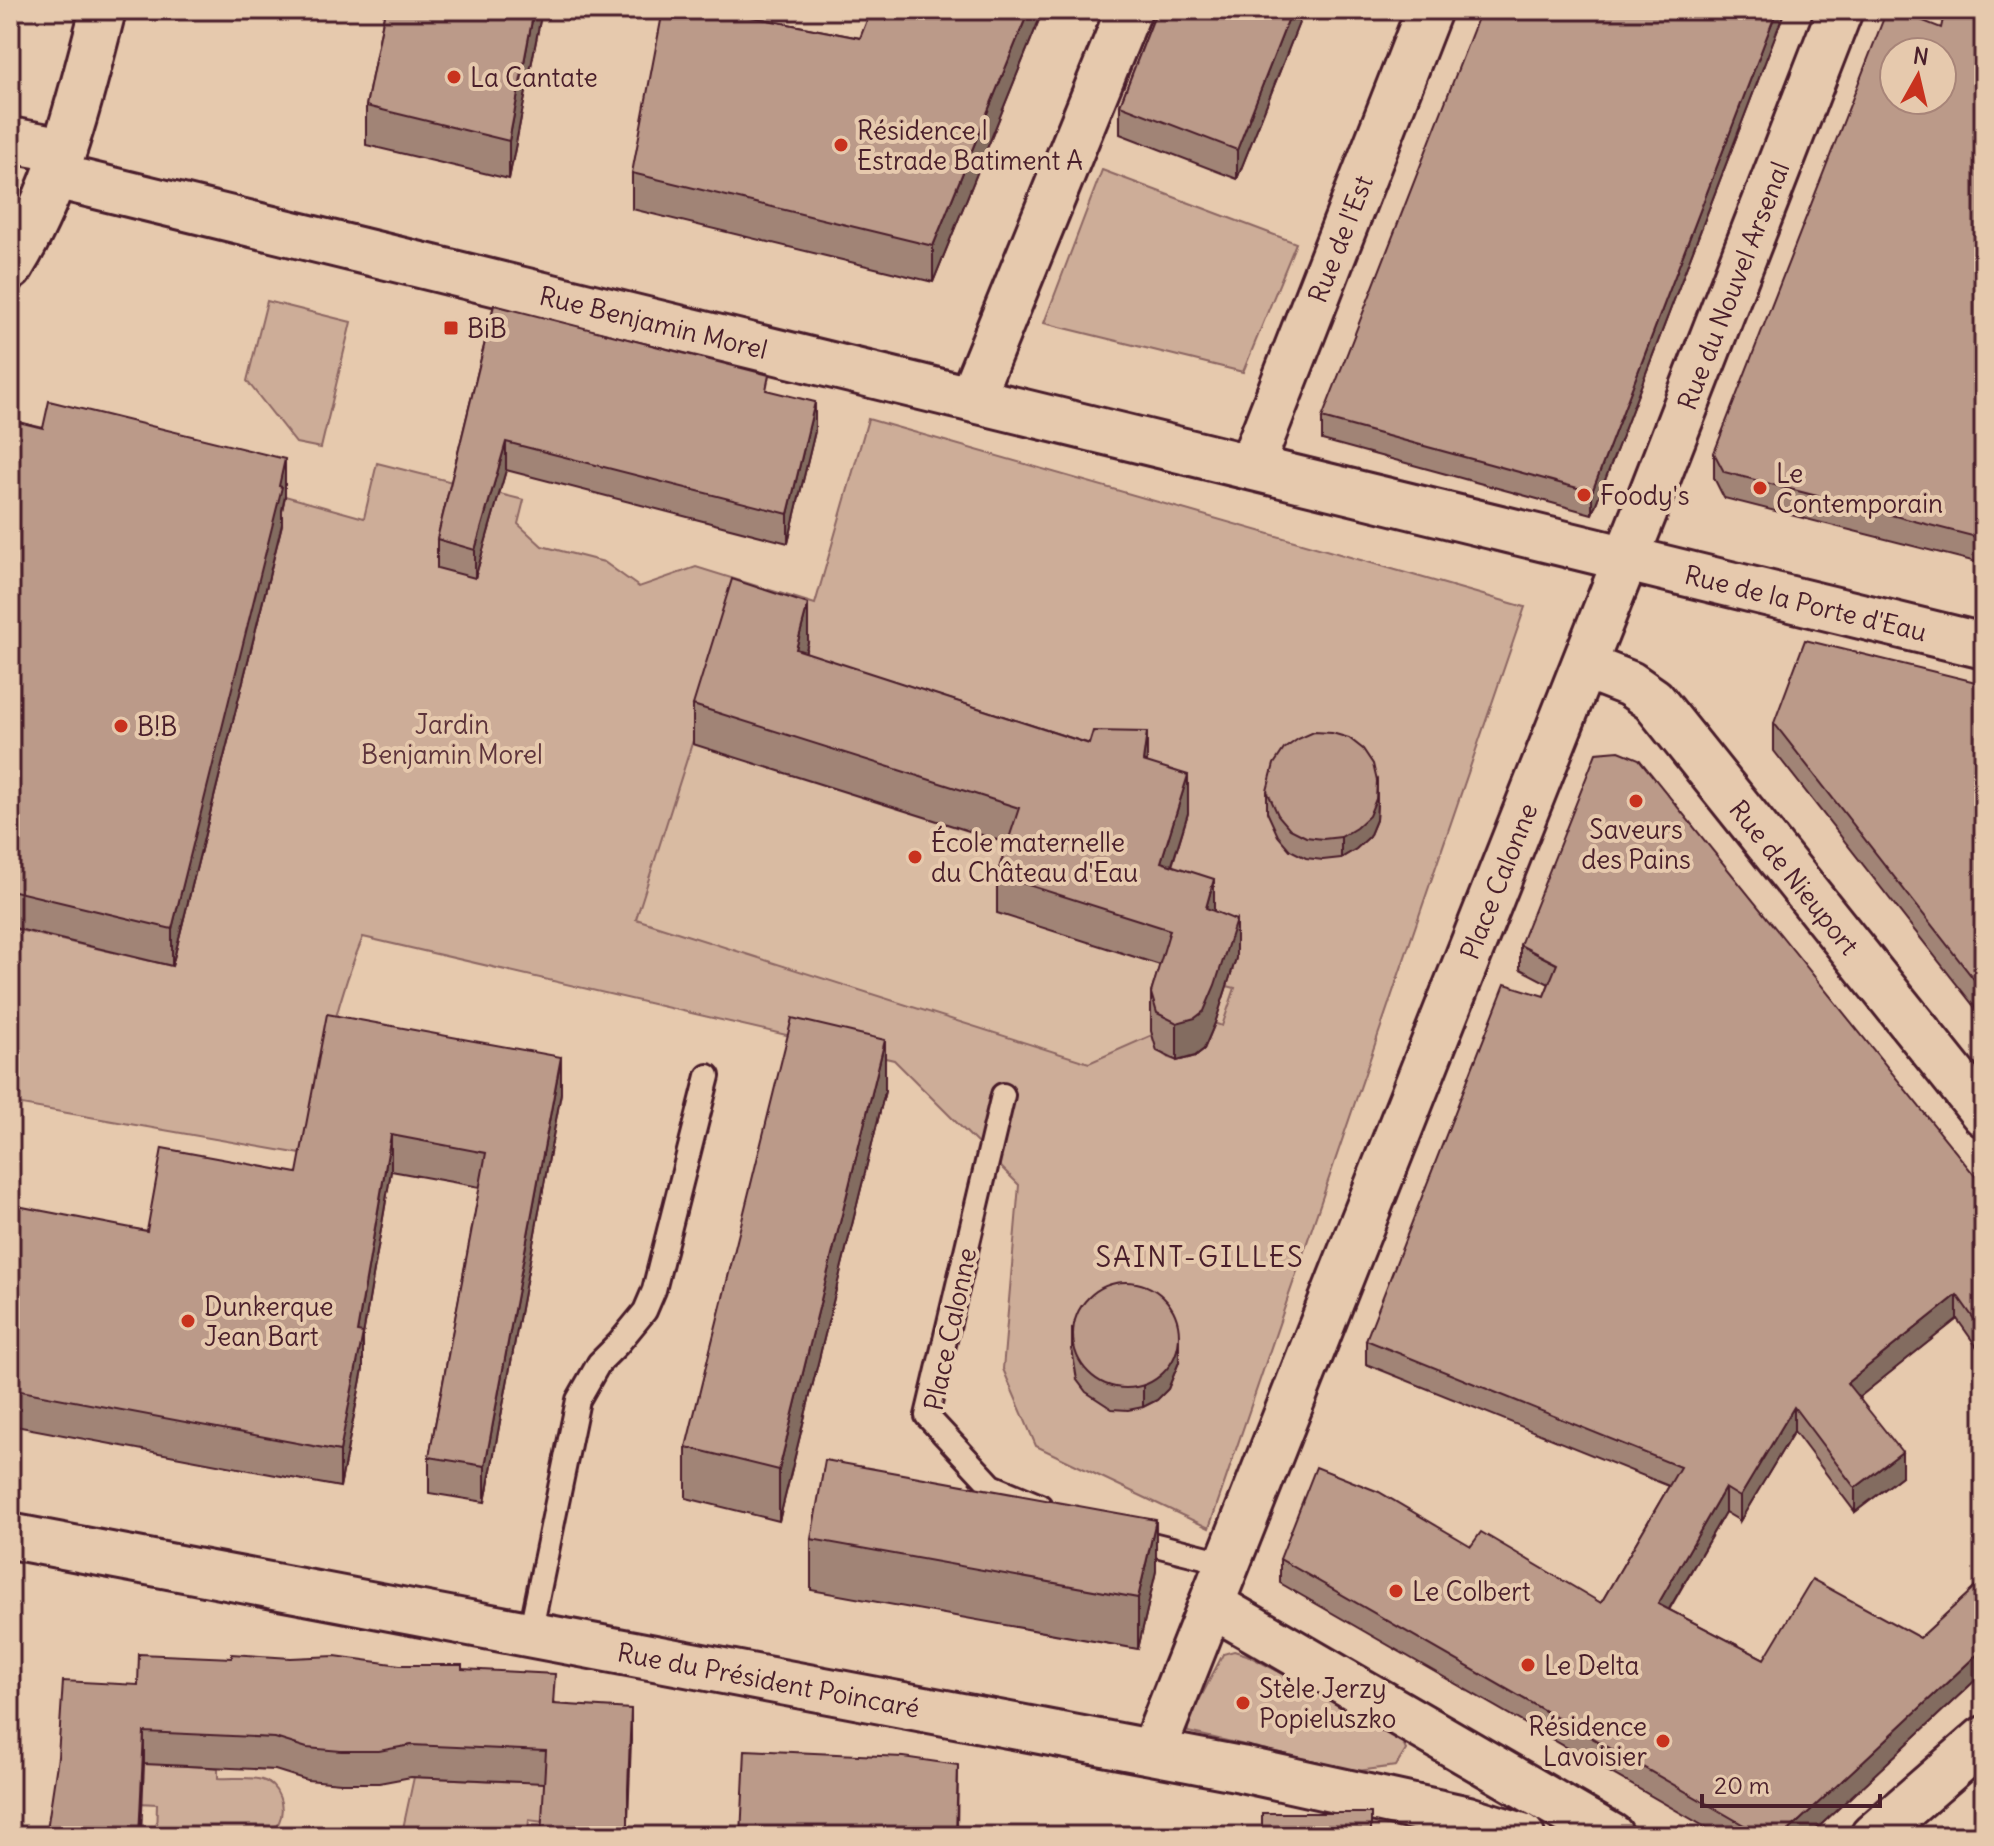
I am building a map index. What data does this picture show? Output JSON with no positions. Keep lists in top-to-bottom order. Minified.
{"streets":{"street":["Rue de l'Est","Rue du Nouvel Arsenal","Rue Benjamin Morel","Rue de la Porte d'Eau","Rue de Nieuport","Place Calonne","Rue du Président Poincaré"]},"crossings":[["Rue de l'Est","Rue Benjamin Morel"],["Rue du Nouvel Arsenal","Rue de la Porte d'Eau"],["Rue du Nouvel Arsenal","Place Calonne"],["Rue de la Porte d'Eau","Place Calonne"],["Rue de Nieuport","Place Calonne"],["Place Calonne","Rue du Président Poincaré"]],"districts":["SAINT-GILLES"],"parks":["Jardin Benjamin Morel"],"places":{"other":["La Cantate","Résidence l Estrade Batiment A","Le Contemporain","Foody's","B!B","Saveurs des Pains","École maternelle du Château d'Eau","Dunkerque Jean Bart","Le Colbert","Le Delta","Stèle Jerzy Popieluszko","Résidence Lavoisier"],"transit":["BiB"]},"scale_bar":"20 m","north":"top"}
